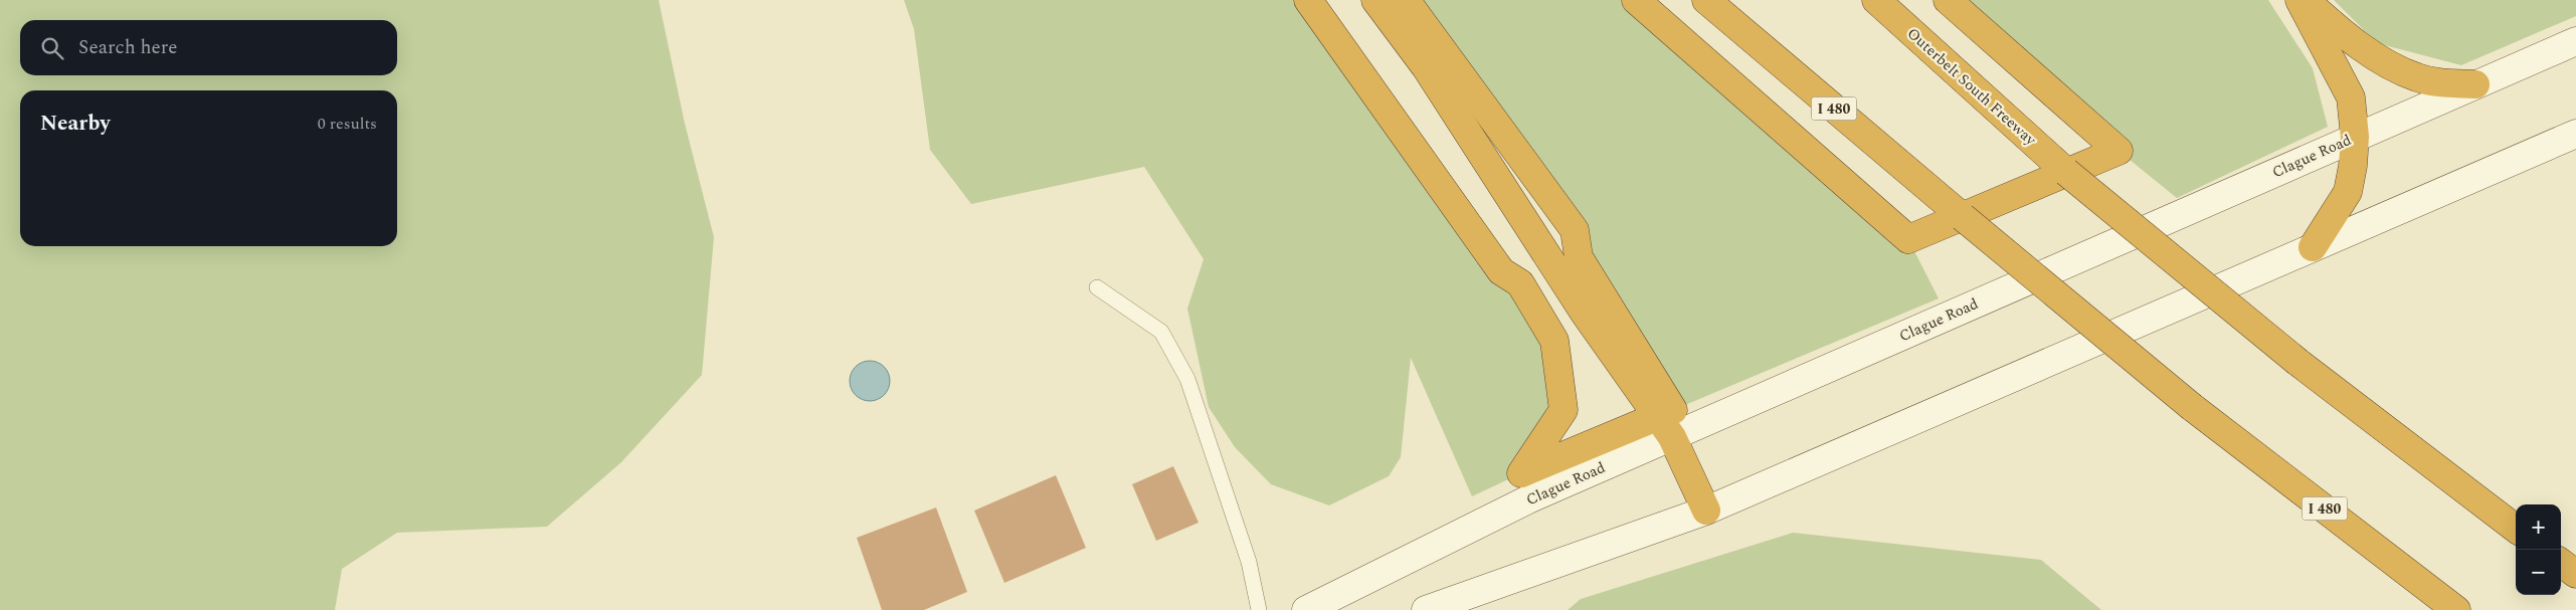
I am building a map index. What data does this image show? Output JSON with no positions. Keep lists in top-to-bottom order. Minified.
{"streets":{"highway":["Outerbelt South Freeway","I 480"],"main road":["Clague Road"]},"page":{"search":"Search here","heading":["Nearby","0 results"],"map_buttons":["+","−"]}}
